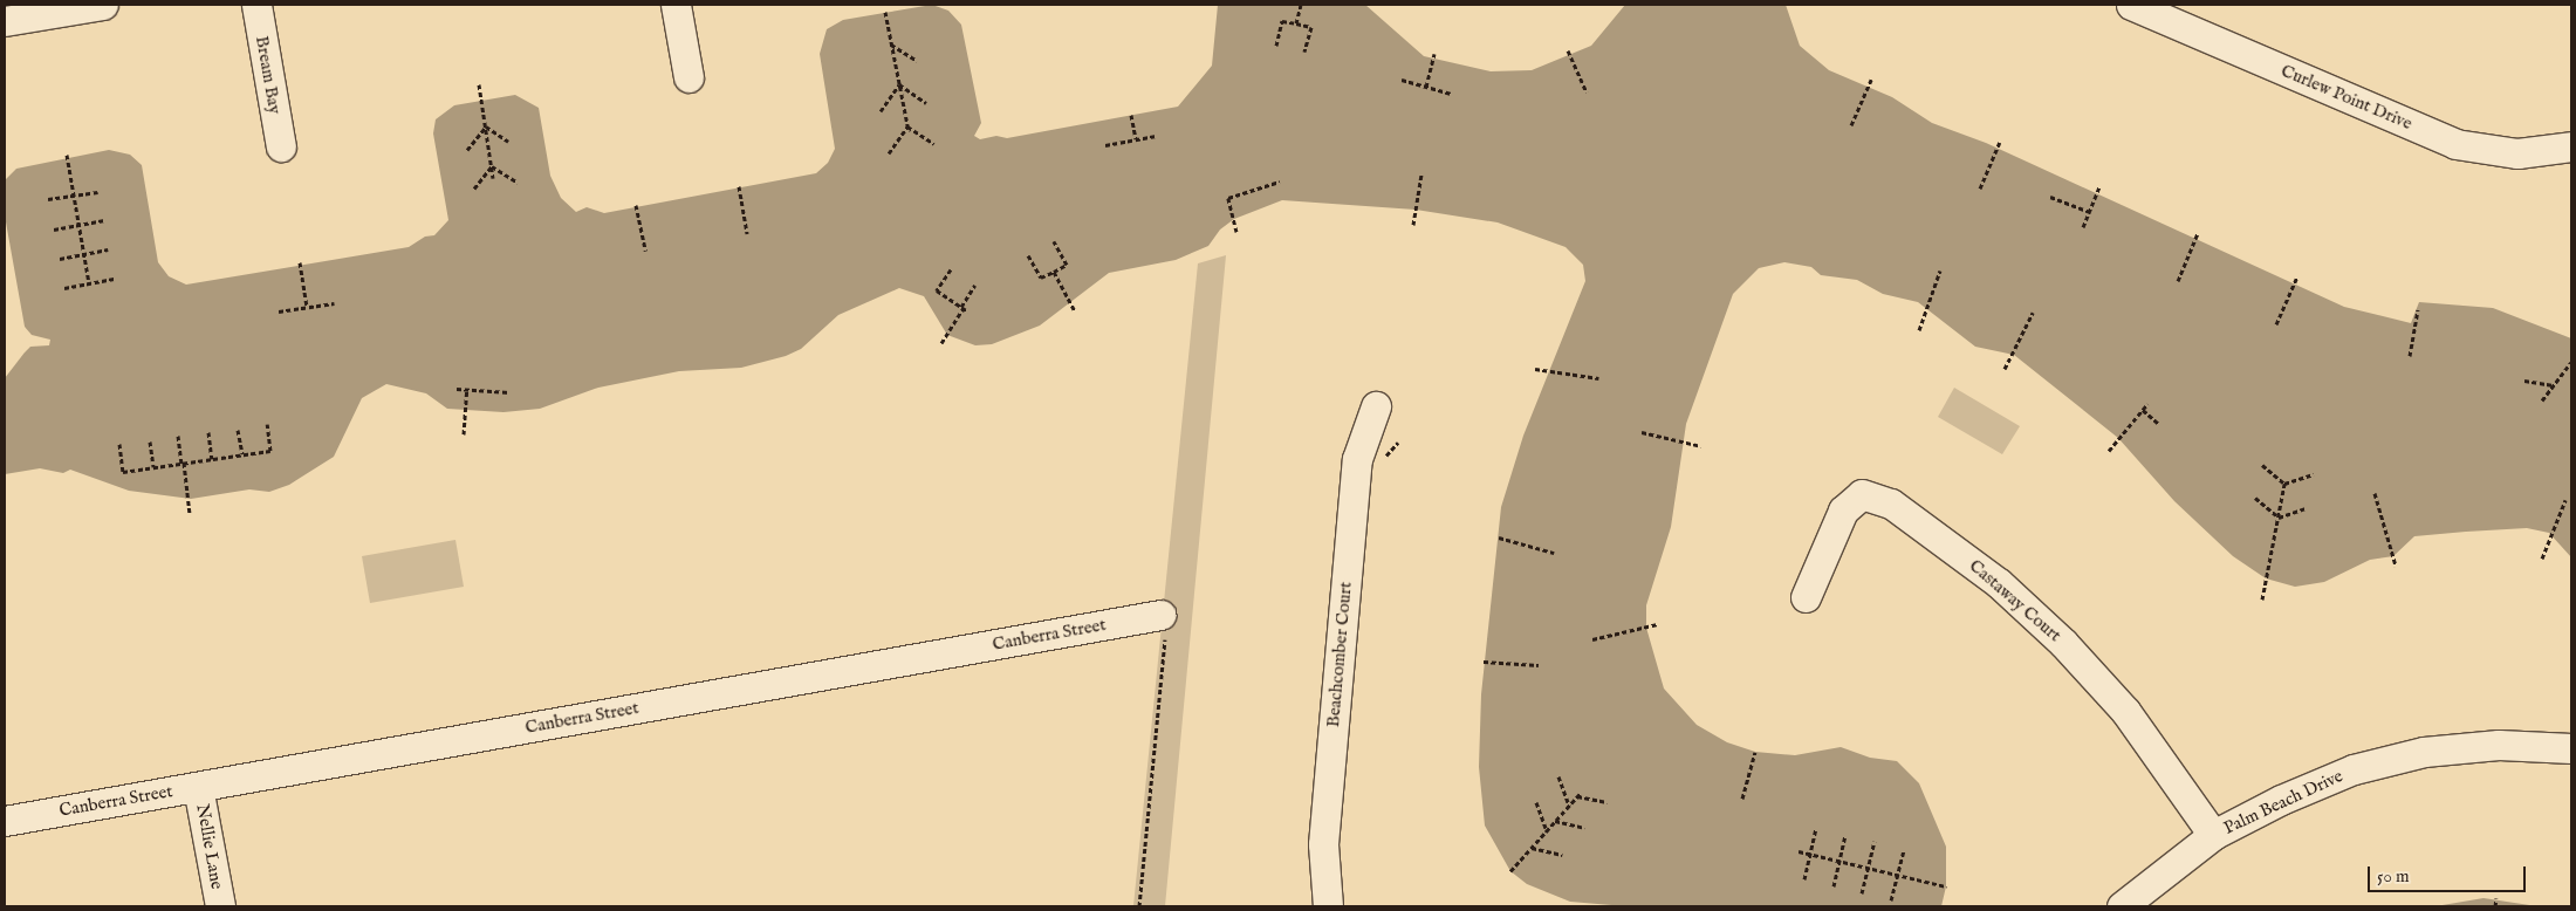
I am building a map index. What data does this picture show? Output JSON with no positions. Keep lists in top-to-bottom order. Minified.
{"streets":{"street":["Bream Bay","Curlew Point Drive","Castaway Court","Canberra Street","Beachcomber Court","Palm Beach Drive","Nellie Lane"]},"crossings":[["Castaway Court","Palm Beach Drive"],["Canberra Street","Nellie Lane"]],"scale_bar":"50 m"}
